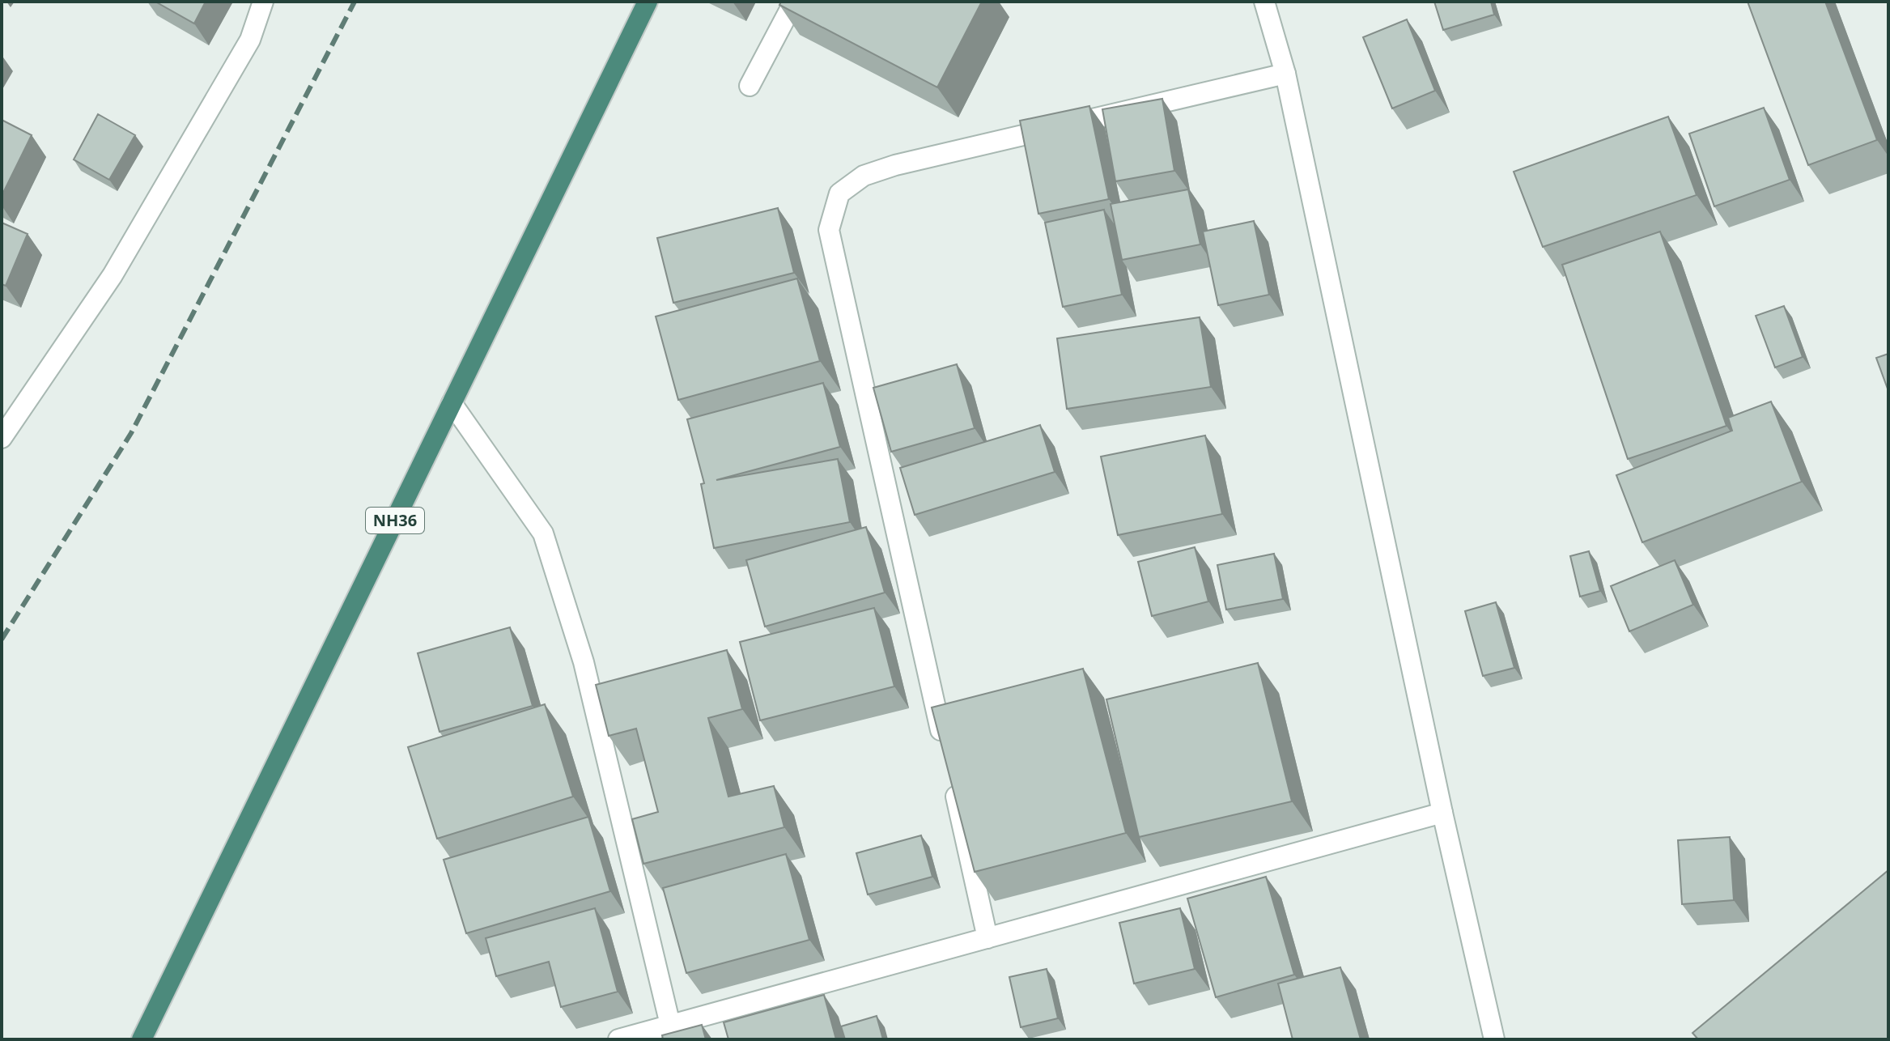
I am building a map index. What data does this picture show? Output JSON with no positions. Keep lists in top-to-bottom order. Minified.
{"streets":{"highway":["NH36"]}}
